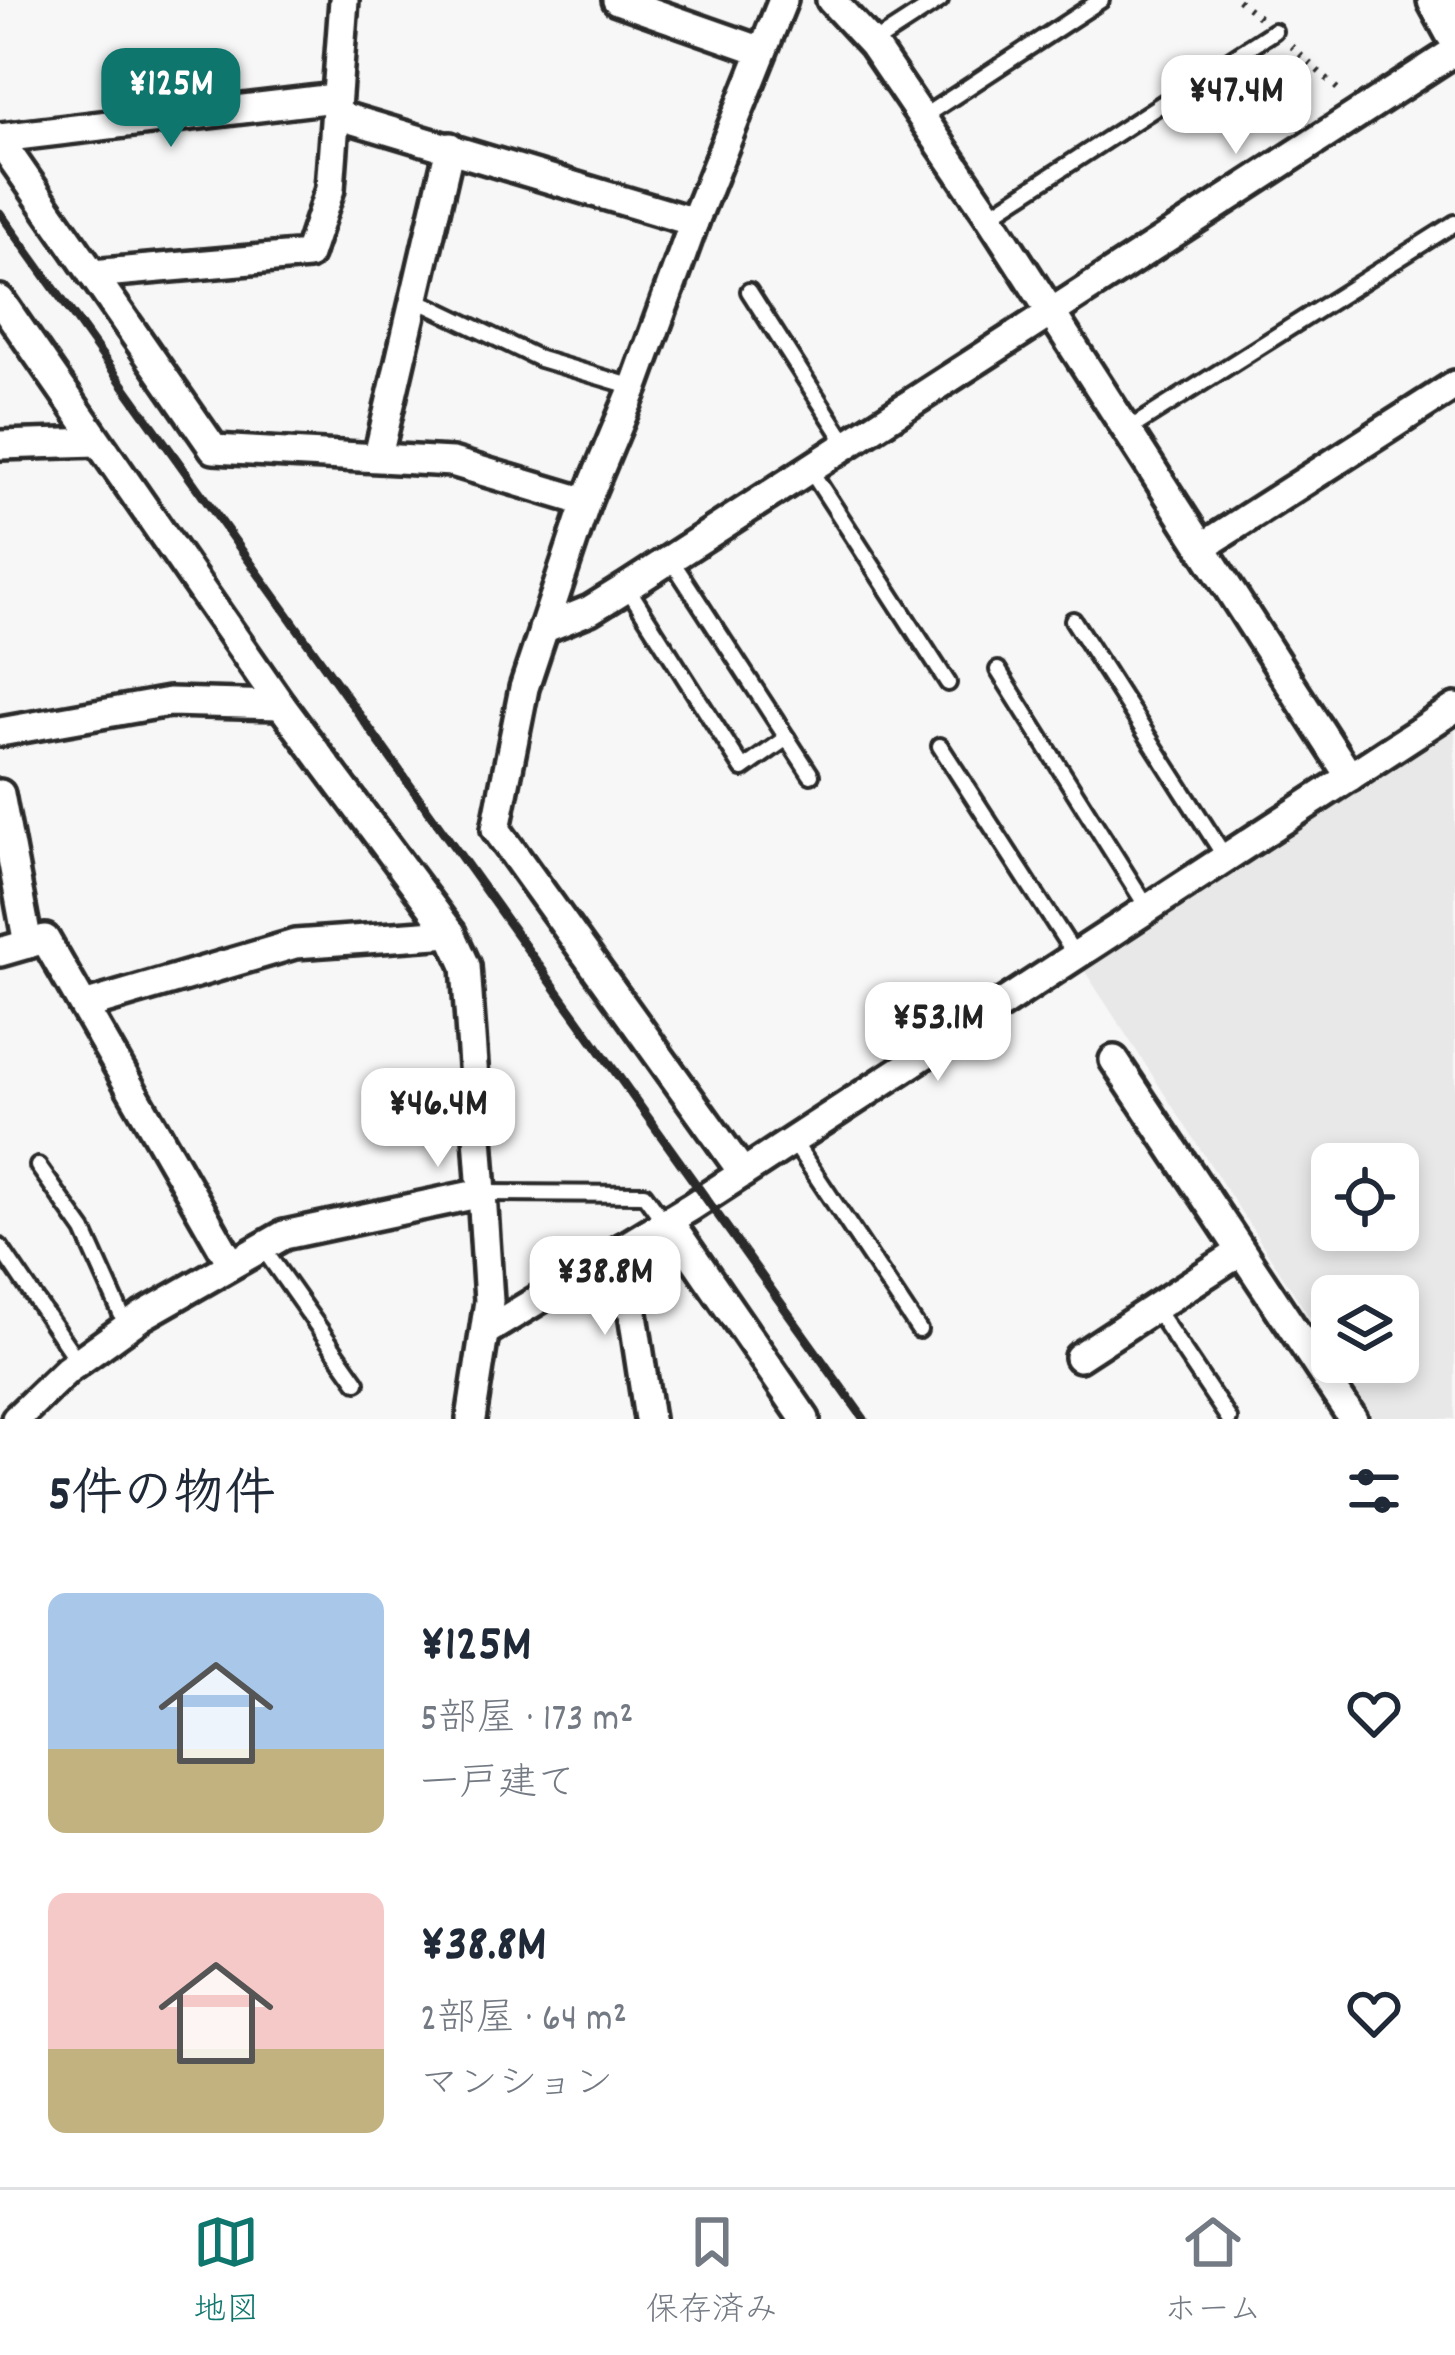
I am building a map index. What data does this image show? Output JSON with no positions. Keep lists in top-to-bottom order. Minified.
{"page":{"price":["¥125M","¥47.4M","¥53.1M","¥46.4M","¥38.8M"],"heading":"5件の物件","list":[{"name":"¥125M","note":"5部屋 · 173 m² · 一戸建て"},{"name":"¥38.8M","note":"2部屋 · 64 m² · マンション"}],"tabs":["地図","保存済み","ホーム"]}}
